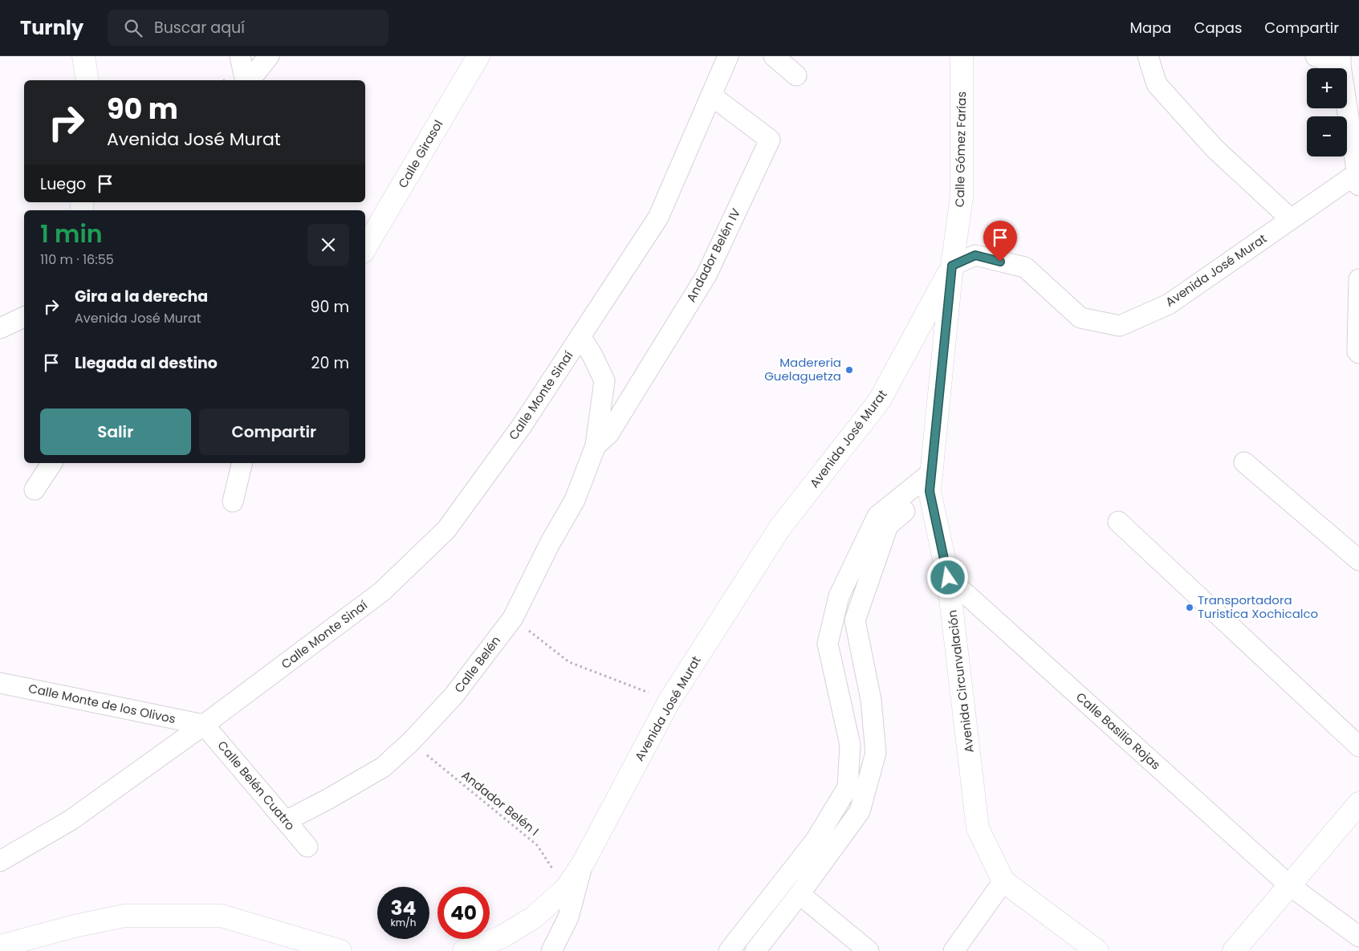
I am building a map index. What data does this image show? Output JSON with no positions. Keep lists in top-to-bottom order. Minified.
{"streets":{"street":["Calle Gómez Farías","Calle Girasol","Andador Belén IV","Avenida José Murat","Calle Monte Sinaí","Calle Belén","Avenida Circunvalación","Calle Monte de los Olivos","Calle Basilio Rojas","Calle Belén Cuatro"],"path":["Andador Belén I"]},"crossings":[["Calle Gómez Farías","Avenida José Murat"],["Calle Gómez Farías","Avenida Circunvalación"],["Andador Belén IV","Calle Monte Sinaí"],["Andador Belén IV","Calle Belén"],["Avenida José Murat","Avenida Circunvalación"],["Avenida José Murat","Andador Belén I"],["Calle Monte Sinaí","Calle Belén"],["Calle Monte Sinaí","Calle Monte de los Olivos"],["Calle Monte Sinaí","Calle Belén Cuatro"],["Calle Belén","Calle Belén Cuatro"],["Calle Belén","Andador Belén I"],["Avenida Circunvalación","Calle Basilio Rojas"],["Calle Monte de los Olivos","Calle Belén Cuatro"]],"places":["Madereria Guelaguetza","Transportadora Turistica Xochicalco"],"page":{"header":"Turnly","search":"Buscar aquí","nav":["Mapa","Capas","Compartir"],"map_buttons":["+","−"],"turn":["90 m","Avenida José Murat"],"then":"Luego","heading":["1 min","110 m · 16:55"],"list":[{"name":"Gira a la derecha","note":"Avenida José Murat","value":"90 m"},{"name":"Llegada al destino","value":"20 m"}],"buttons":["Salir","Compartir"],"speed":"34 km/h","limit":"40"}}
